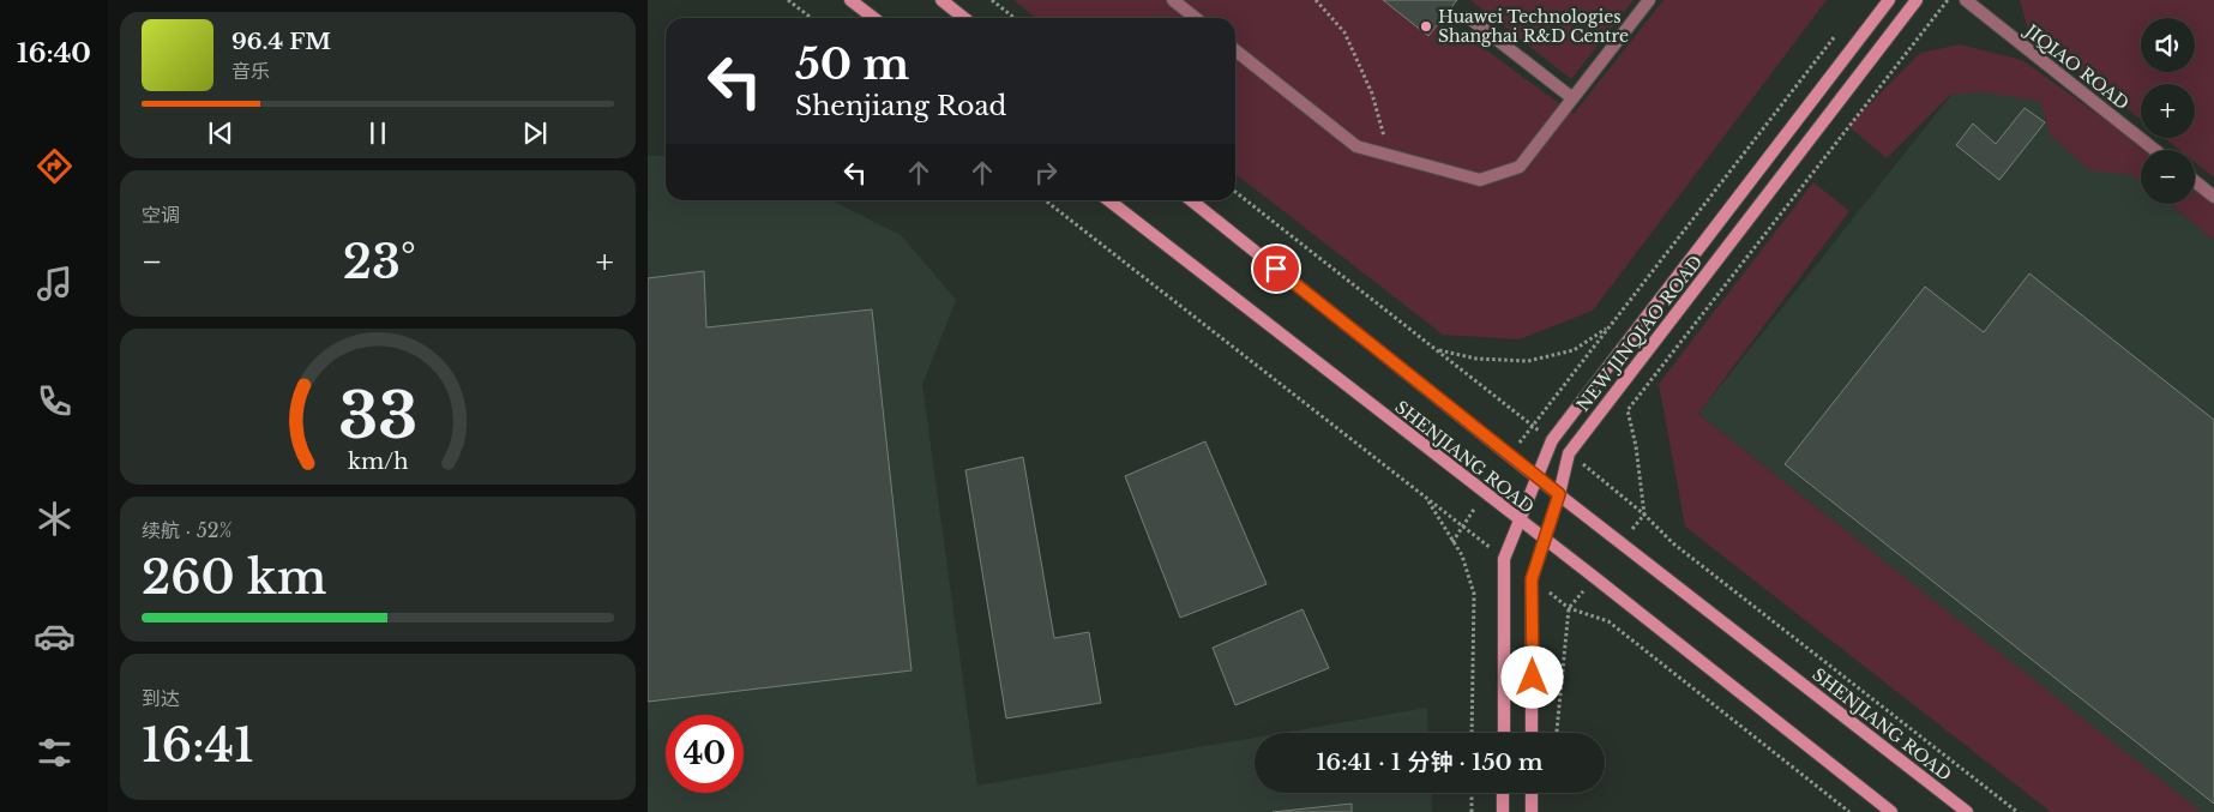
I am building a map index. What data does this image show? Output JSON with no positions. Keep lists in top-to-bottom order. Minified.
{"streets":{"main road":["NEW JINQIAO ROAD","SHENJIANG ROAD"],"street":["JIQIAO ROAD"]},"crossings":[["NEW JINQIAO ROAD","SHENJIANG ROAD"]],"places":["Huawei Technologies Shanghai R&D Centre"],"page":{"tabs":"16:40","map_buttons":["+","−"],"turn":["50 m","Shenjiang Road"],"song":["96.4 FM","音乐"],"tile":["空调",["续航 · 52%","260 km"],["到达","16:41"]],"heat":["−","23°","+"],"limit":"40","trip":"16:41 · 1 分钟 · 150 m","gauge":["33","km/h"]}}
